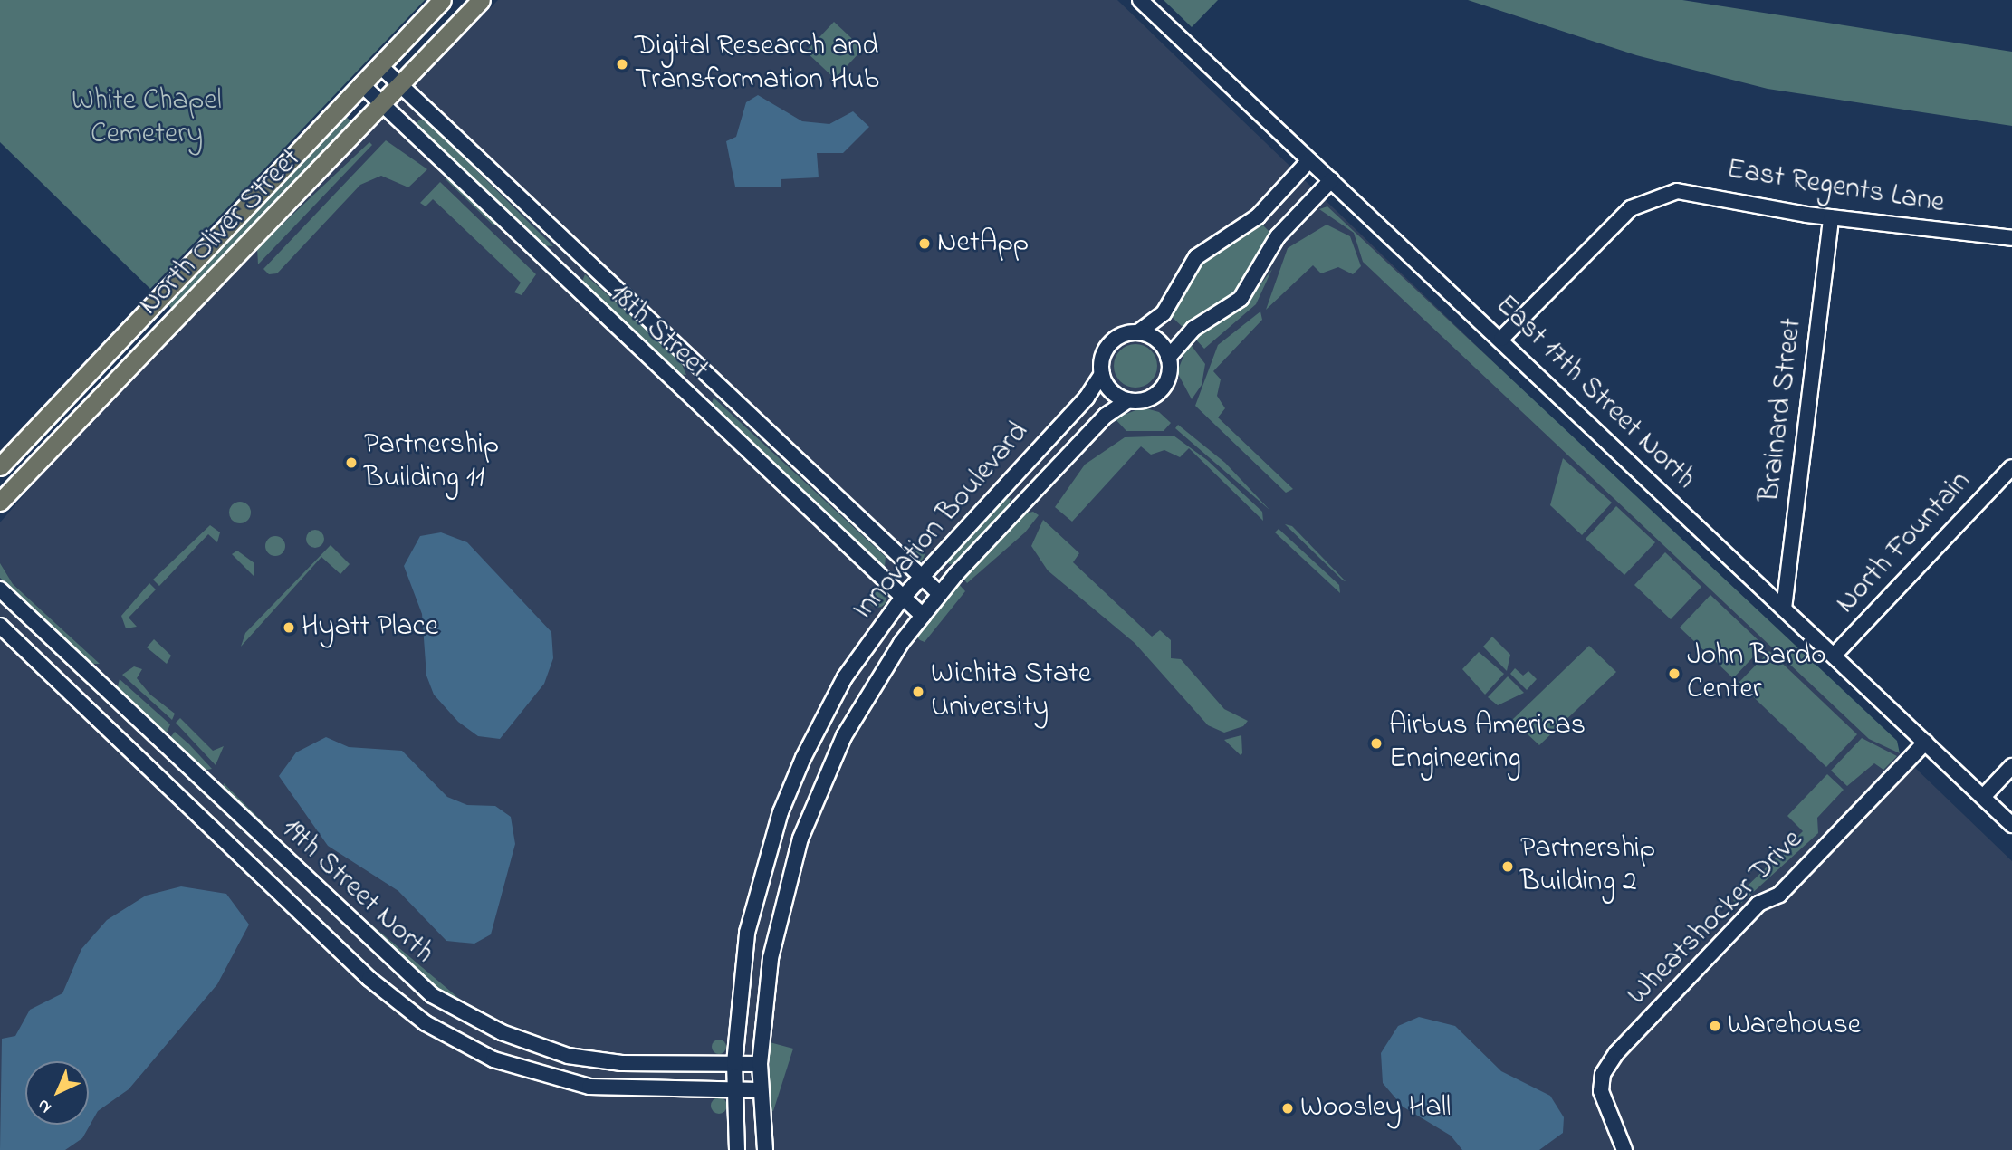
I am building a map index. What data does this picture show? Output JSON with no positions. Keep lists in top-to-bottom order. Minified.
{"streets":{"main road":["North Oliver Street"],"street":["East Regents Lane","18th Street","East 17th Street North","Brainard Street","Innovation Boulevard","North Fountain","19th Street North","Wheatshocker Drive"]},"crossings":[["East Regents Lane","East 17th Street North"],["East Regents Lane","Brainard Street"],["North Oliver Street","18th Street"],["18th Street","Innovation Boulevard"],["East 17th Street North","Brainard Street"],["East 17th Street North","Innovation Boulevard"],["East 17th Street North","North Fountain"],["East 17th Street North","Wheatshocker Drive"],["Innovation Boulevard","19th Street North"]],"parks":["White Chapel Cemetery"],"places":["Digital Research and Transformation Hub","NetApp","Partnership Building 11","Hyatt Place","John Bardo Center","Wichita State University","Airbus Americas Engineering","Partnership Building 2","Warehouse","Woosley Hall"],"north":"bottom left"}
